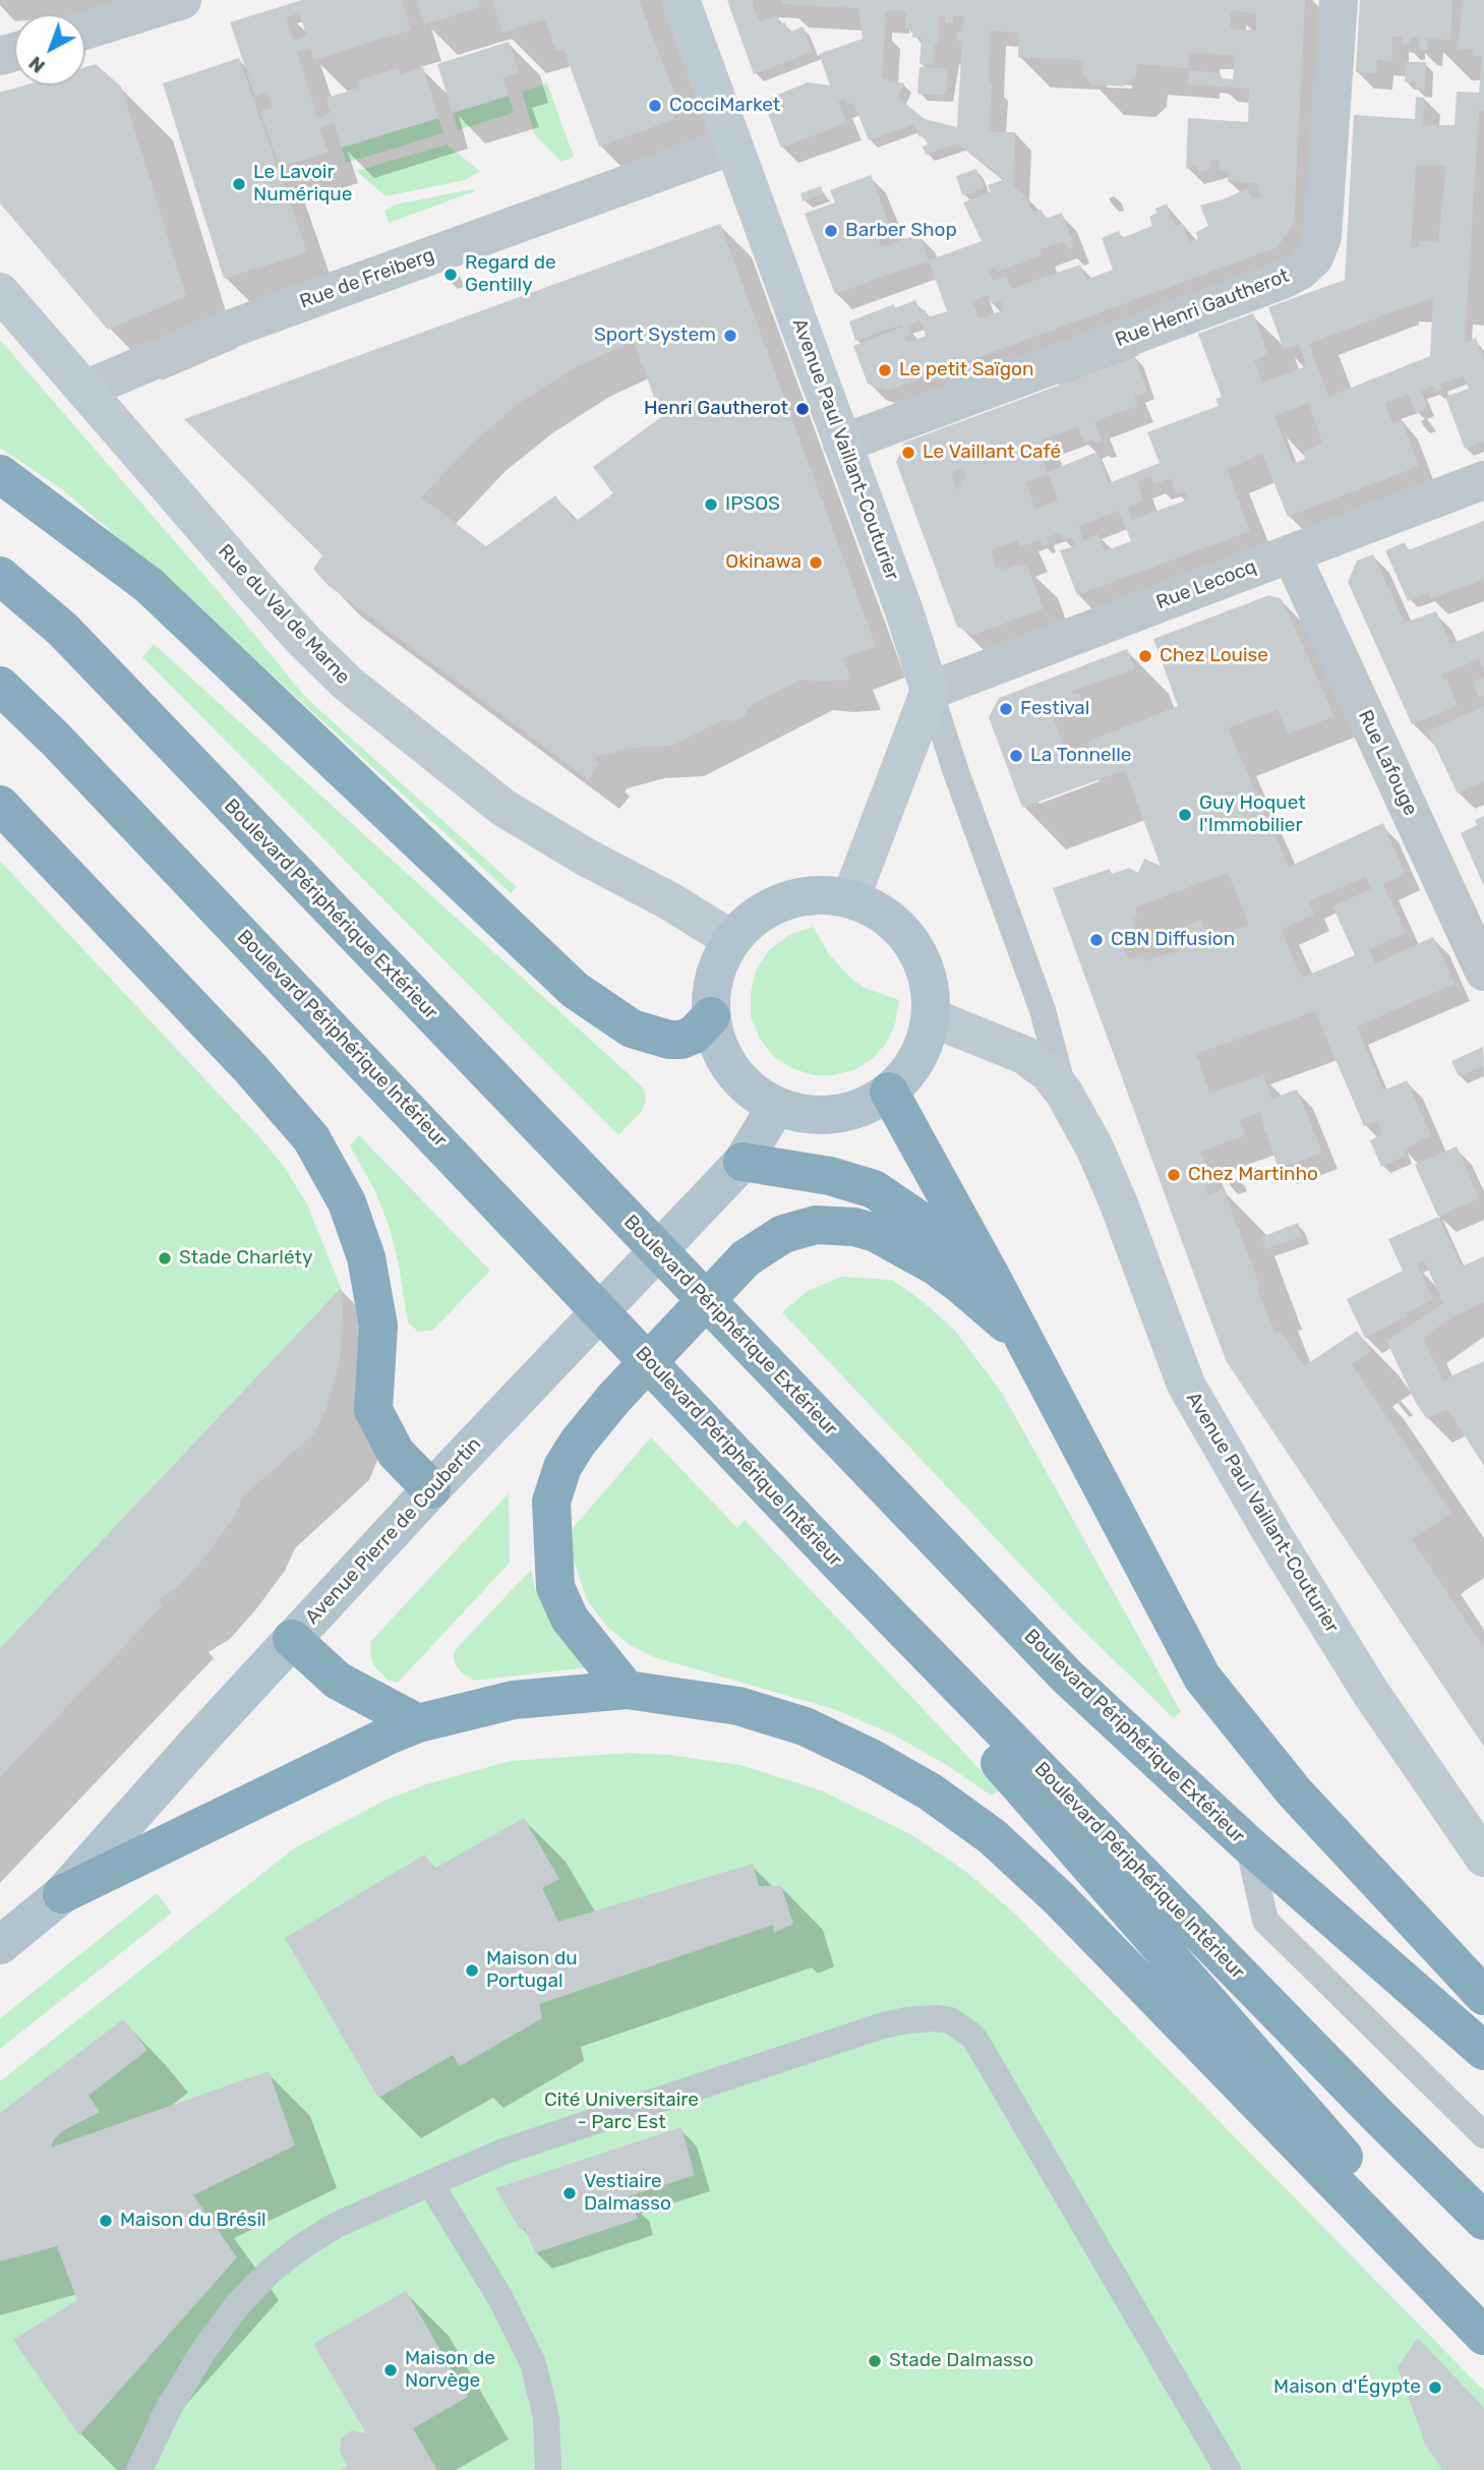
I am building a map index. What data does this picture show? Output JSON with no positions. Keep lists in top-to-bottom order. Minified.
{"streets":{"highway":["Boulevard Périphérique Extérieur","Boulevard Périphérique Intérieur"],"main road":["Avenue Paul Vaillant-Couturier","Rue du Val de Marne","Avenue Pierre de Coubertin"],"street":["Rue de Freiberg","Rue Henri Gautherot","Rue Lecocq","Rue Lafouge"]},"crossings":[["Rue de Freiberg","Avenue Paul Vaillant-Couturier"],["Rue de Freiberg","Rue du Val de Marne"],["Rue Henri Gautherot","Avenue Paul Vaillant-Couturier"],["Avenue Paul Vaillant-Couturier","Rue Lecocq"],["Avenue Paul Vaillant-Couturier","Rue du Val de Marne"],["Avenue Paul Vaillant-Couturier","Avenue Pierre de Coubertin"],["Rue Lecocq","Rue Lafouge"],["Rue du Val de Marne","Avenue Pierre de Coubertin"]],"parks":["Cité Universitaire - Parc Est"],"places":["CocciMarket","Le Lavoir Numérique","Barber Shop","Regard de Gentilly","Sport System","Le petit Saïgon","Henri Gautherot","Le Vaillant Café","IPSOS","Okinawa","Chez Louise","Festival","La Tonnelle","Guy Hoquet l'Immobilier","CBN Diffusion","Chez Martinho","Stade Charléty","Maison du Portugal","Vestiaire Dalmasso","Maison du Brésil","Stade Dalmasso","Maison de Norvège","Maison d'Égypte"],"north":"bottom left"}
